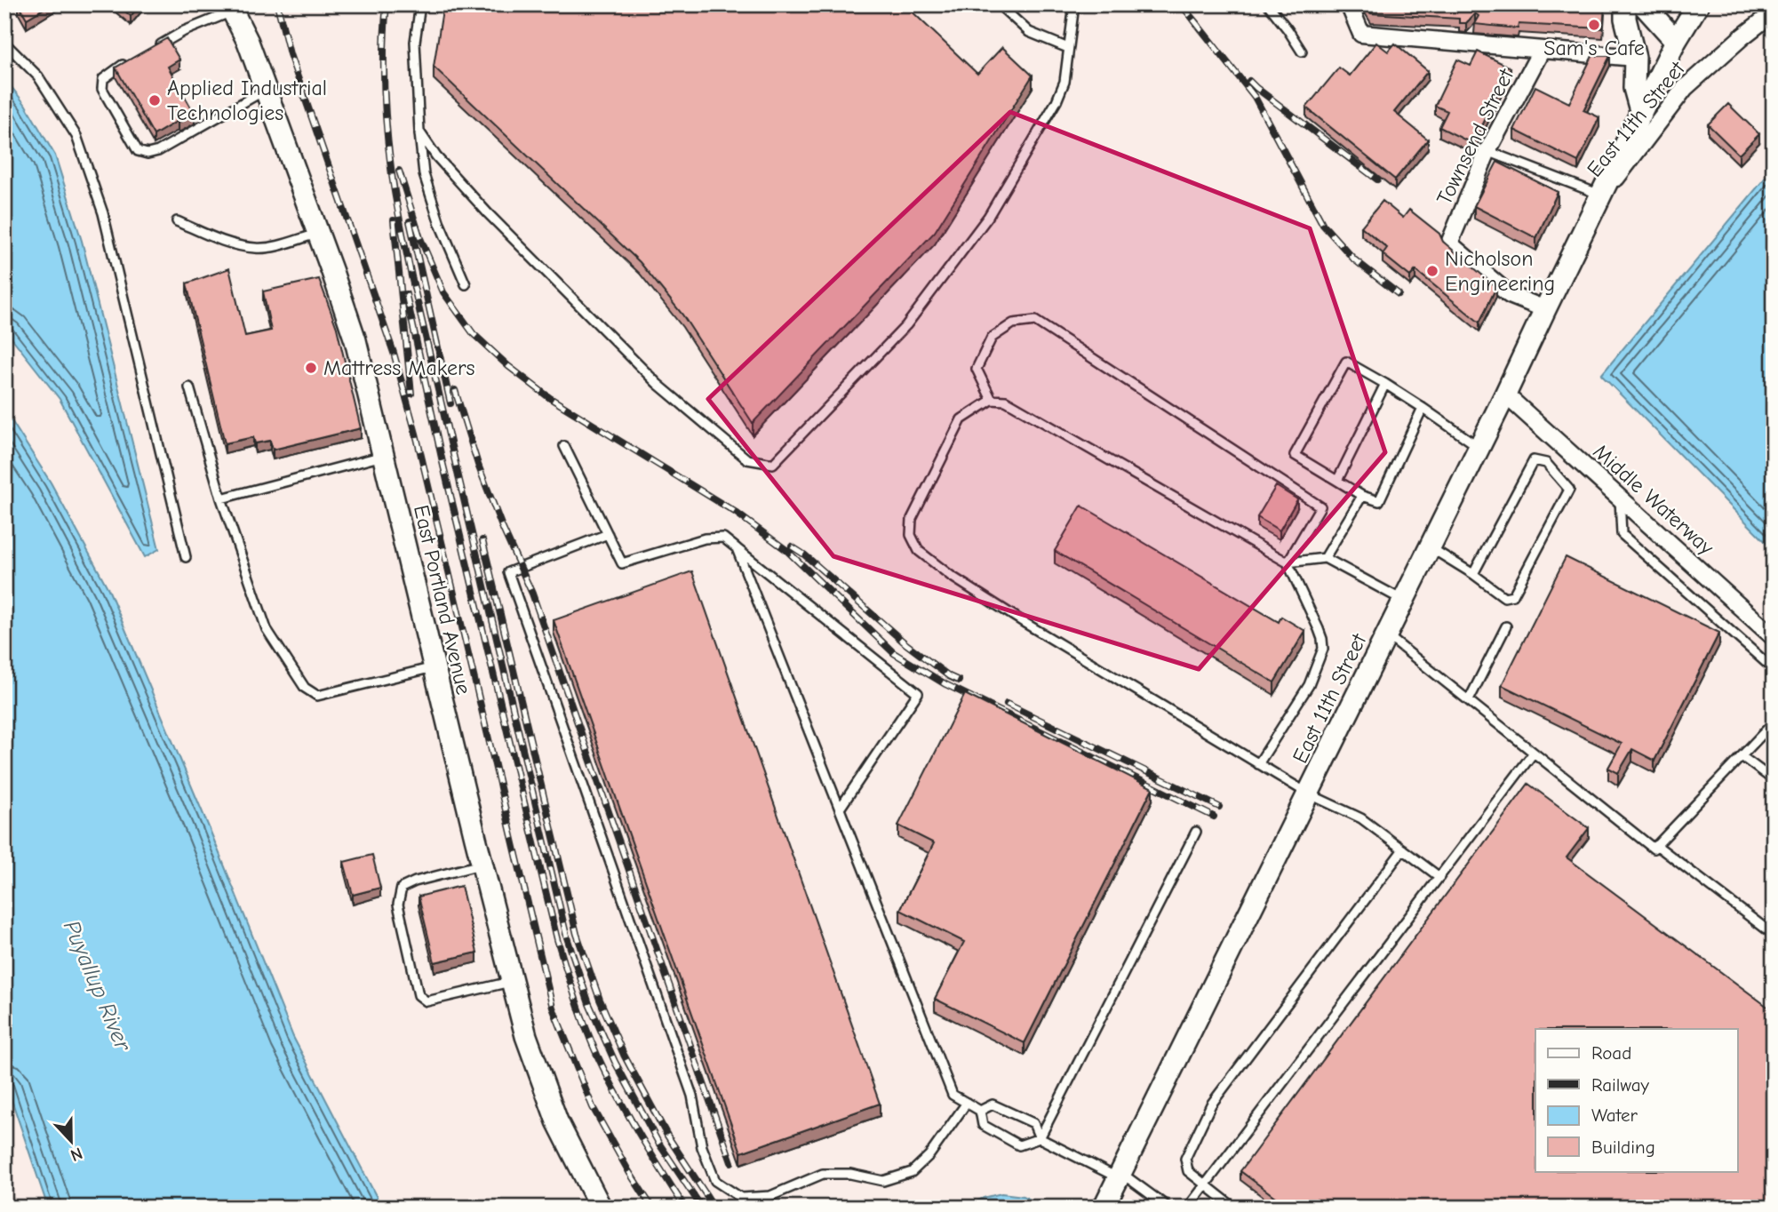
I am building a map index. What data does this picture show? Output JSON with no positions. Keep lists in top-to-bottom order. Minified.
{"streets":{"street":["East 11th Street","Townsend Street","Middle Waterway","East Portland Avenue"]},"crossings":[["East 11th Street","Townsend Street"],["East 11th Street","Middle Waterway"]],"water":["Puyallup River"],"places":["Sam's Cafe","Applied Industrial Technologies","Nicholson Engineering","Mattress Makers"],"legend":["Road","Railway","Water","Building"],"north":"bottom"}
